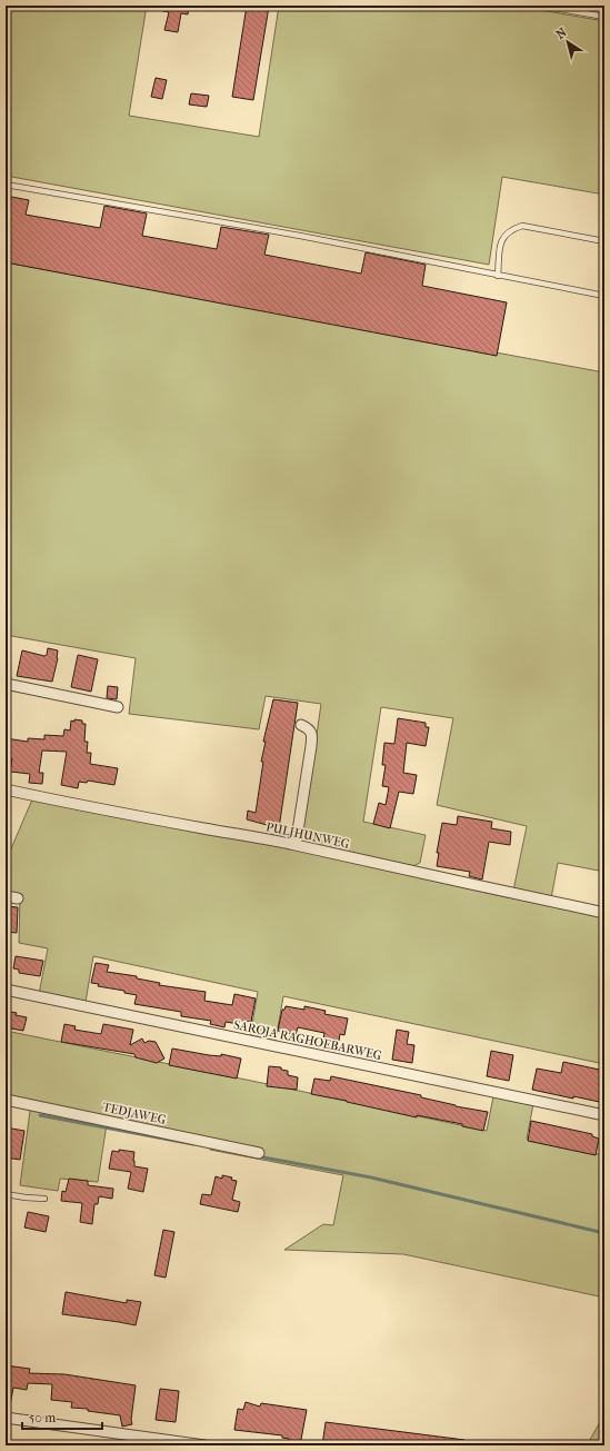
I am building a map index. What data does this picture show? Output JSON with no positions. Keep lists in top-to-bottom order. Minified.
{"streets":{"street":["PULJHUNWEG","SAROJA RAGHOEBARWEG","TEDJAWEG"]},"scale_bar":"50 m","north":"top left"}
